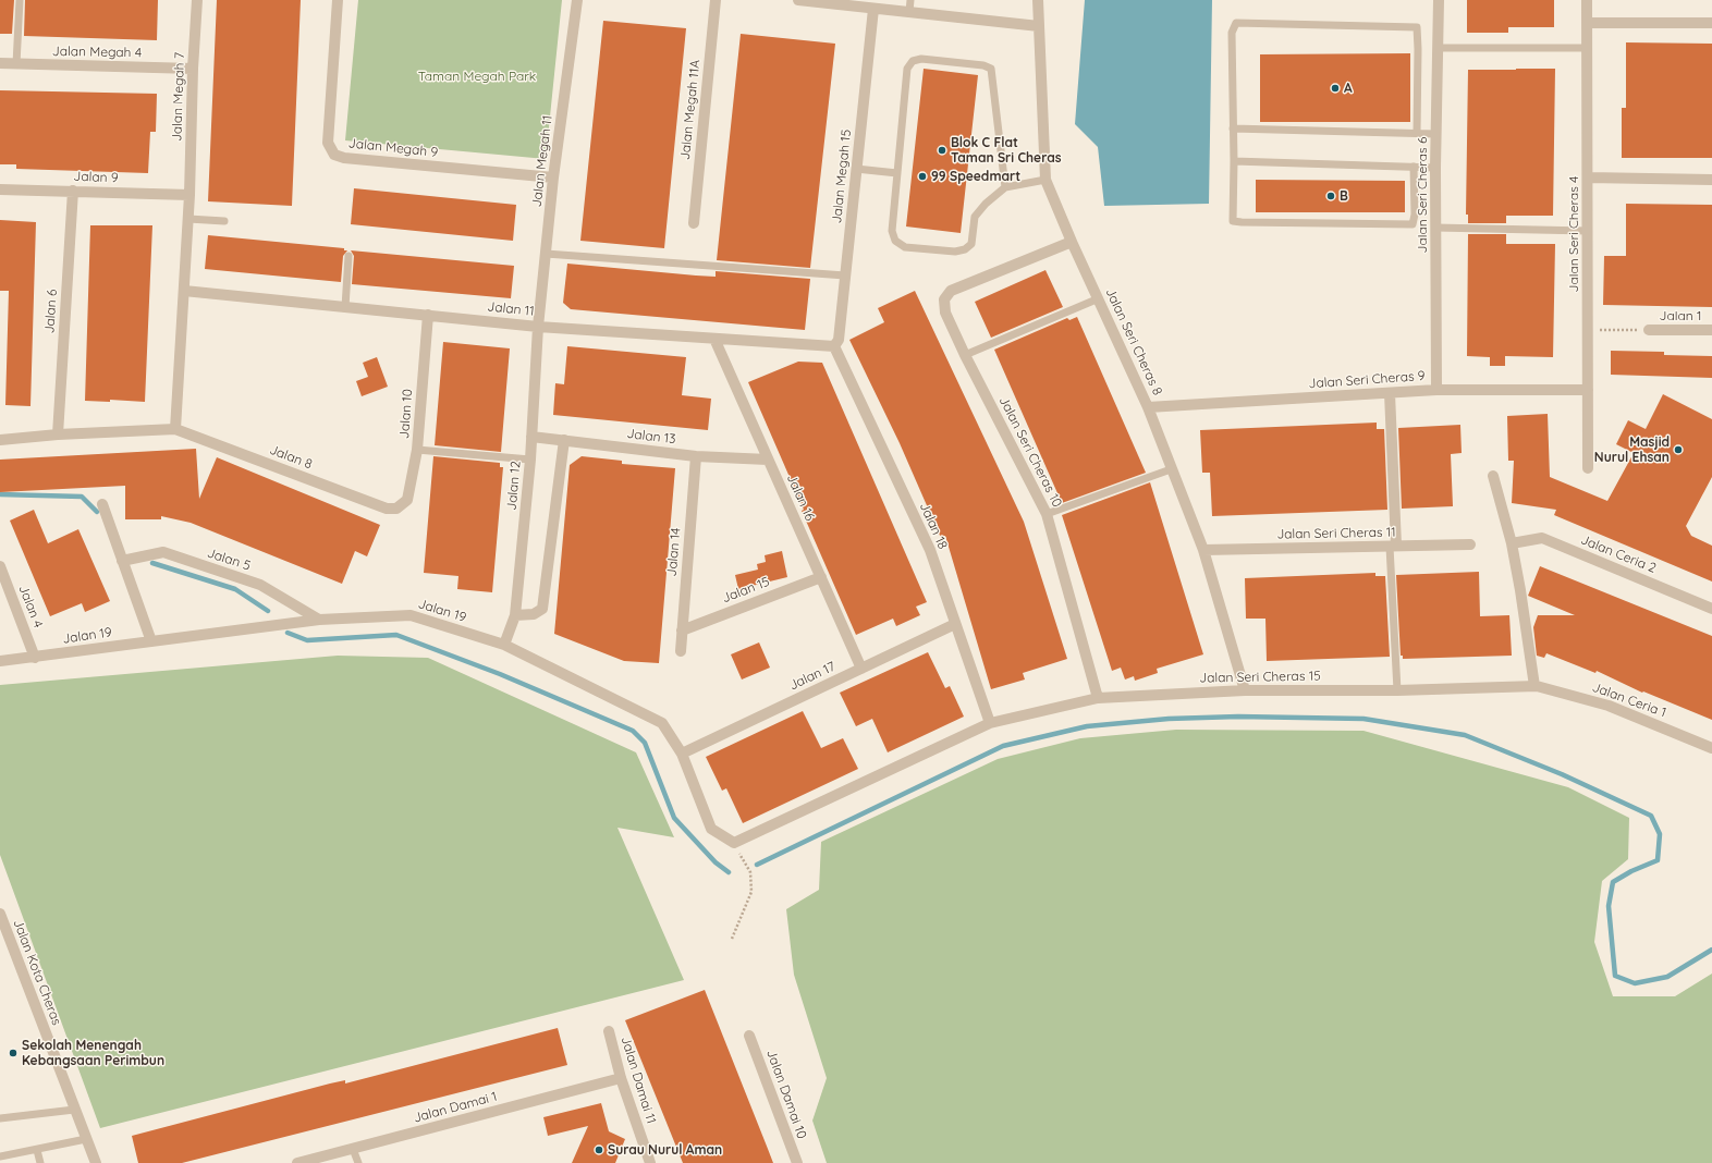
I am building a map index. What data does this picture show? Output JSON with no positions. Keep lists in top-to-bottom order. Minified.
{"streets":{"street":["Jalan Megah 4","Jalan Megah 7","Jalan Megah 11A","Jalan Megah 9","Jalan Megah 11","Jalan Megah 15","Jalan 9","Jalan Seri Cheras 6","Jalan Seri Cheras 4","Jalan 11","Jalan 6","Jalan 1","Jalan Seri Cheras 8","Jalan Seri Cheras 9","Jalan 10","Jalan 13","Jalan Seri Cheras 10","Jalan 8","Jalan 12","Jalan 16","Jalan 18","Jalan Seri Cheras 11","Jalan 14","Jalan Ceria 2","Jalan 5","Jalan 15","Jalan 4","Jalan 19","Jalan 17","Jalan Seri Cheras 15","Jalan Ceria 1","Jalan Kota Cheras","Jalan Damai 11","Jalan Damai 10","Jalan Damai 1"]},"crossings":[["Jalan Megah 4","Jalan Megah 7"],["Jalan Megah 7","Jalan 9"],["Jalan Megah 9","Jalan Megah 11"],["Jalan Megah 11","Jalan 11"],["Jalan Megah 11","Jalan 12"],["Jalan Megah 15","Jalan 11"],["Jalan Megah 15","Jalan 18"],["Jalan 9","Jalan 6"],["Jalan Seri Cheras 6","Jalan Seri Cheras 9"],["Jalan Seri Cheras 4","Jalan Seri Cheras 9"],["Jalan 11","Jalan 10"],["Jalan 11","Jalan 12"],["Jalan 11","Jalan 16"],["Jalan 11","Jalan 18"],["Jalan 6","Jalan 8"],["Jalan Seri Cheras 8","Jalan Seri Cheras 9"],["Jalan Seri Cheras 8","Jalan Seri Cheras 10"],["Jalan Seri Cheras 8","Jalan Seri Cheras 11"],["Jalan Seri Cheras 8","Jalan Seri Cheras 15"],["Jalan 10","Jalan 8"],["Jalan 13","Jalan 12"],["Jalan 13","Jalan 16"],["Jalan 13","Jalan 14"],["Jalan Seri Cheras 10","Jalan Seri Cheras 15"],["Jalan 12","Jalan 19"],["Jalan 16","Jalan 15"],["Jalan 16","Jalan 17"],["Jalan 18","Jalan 17"],["Jalan 18","Jalan Seri Cheras 15"],["Jalan 14","Jalan 15"],["Jalan 5","Jalan 19"],["Jalan 4","Jalan 19"],["Jalan 19","Jalan 17"],["Jalan Seri Cheras 15","Jalan Ceria 1"],["Jalan Damai 11","Jalan Damai 1"]],"parks":["Taman Megah Park"],"places":["A","Blok C Flat Taman Sri Cheras","99 Speedmart","B","Masjid Nurul Ehsan","Sekolah Menengah Kebangsaan Perimbun","Surau Nurul Aman"]}
